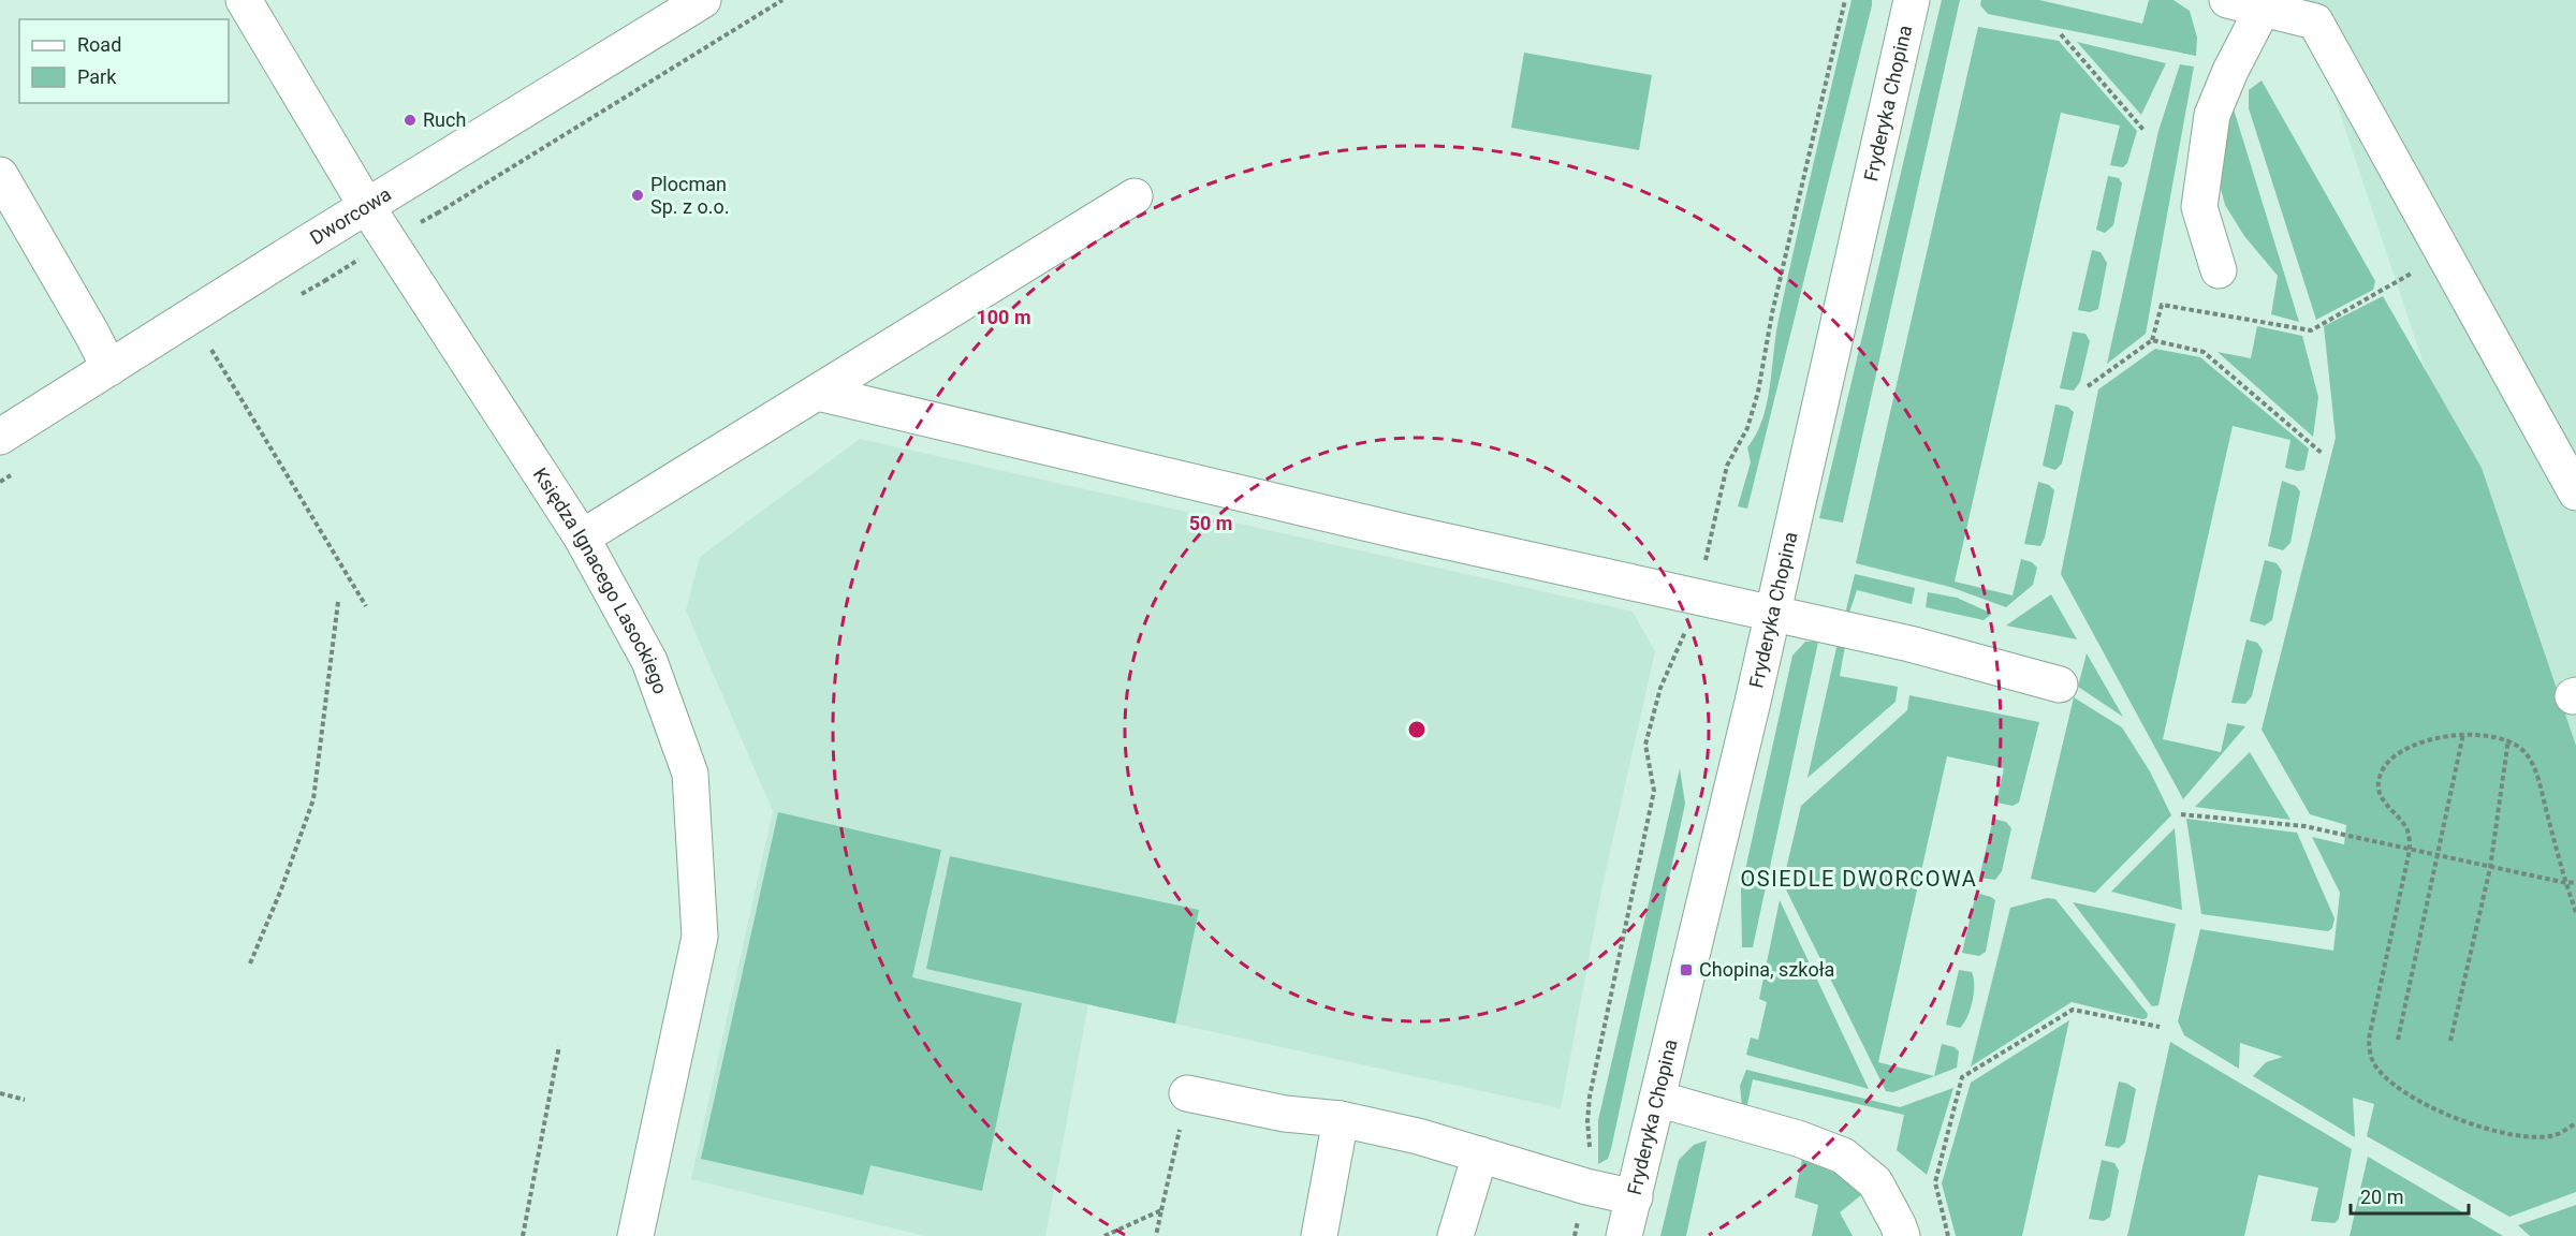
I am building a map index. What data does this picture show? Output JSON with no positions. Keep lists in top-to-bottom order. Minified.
{"streets":{"street":["Fryderyka Chopina","Dworcowa","Księdza Ignacego Lasockiego"]},"crossings":[["Dworcowa","Księdza Ignacego Lasockiego"]],"districts":["OSIEDLE DWORCOWA"],"places":{"other":["Ruch","Plocman Sp. z o.o."],"transit":["Chopina, szkoła"]},"legend":["Road","Park"],"scale_bar":"20 m","rings":["100 m","50 m"]}
